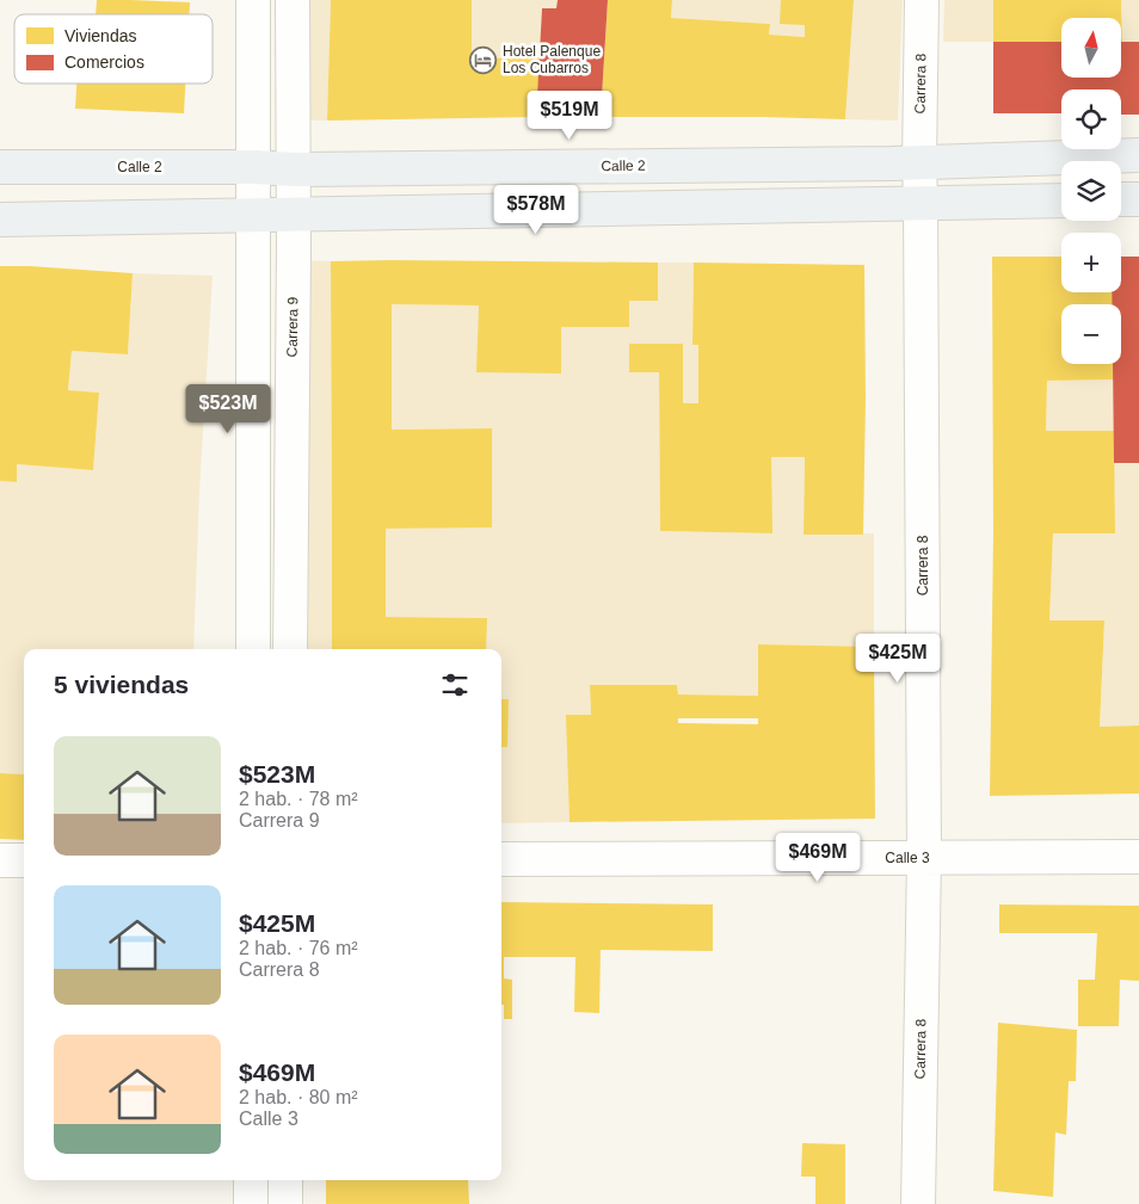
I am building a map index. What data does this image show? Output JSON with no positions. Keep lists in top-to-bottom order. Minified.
{"streets":{"street":["Carrera 8","Calle 2","Carrera 9","Calle 3"]},"crossings":[["Carrera 8","Calle 2"],["Carrera 8","Calle 3"],["Calle 2","Carrera 9"]],"places":{"hotel":["Hotel Palenque Los Cubarros"]},"legend":["Viviendas","Comercios"],"north":"top","page":{"map_buttons":["+","−"],"price":["$519M","$578M","$523M","$425M","$469M"],"heading":"5 viviendas","list":[{"name":"$523M","note":"2 hab. · 78 m² · Carrera 9"},{"name":"$425M","note":"2 hab. · 76 m² · Carrera 8"},{"name":"$469M","note":"2 hab. · 80 m² · Calle 3"}]}}
